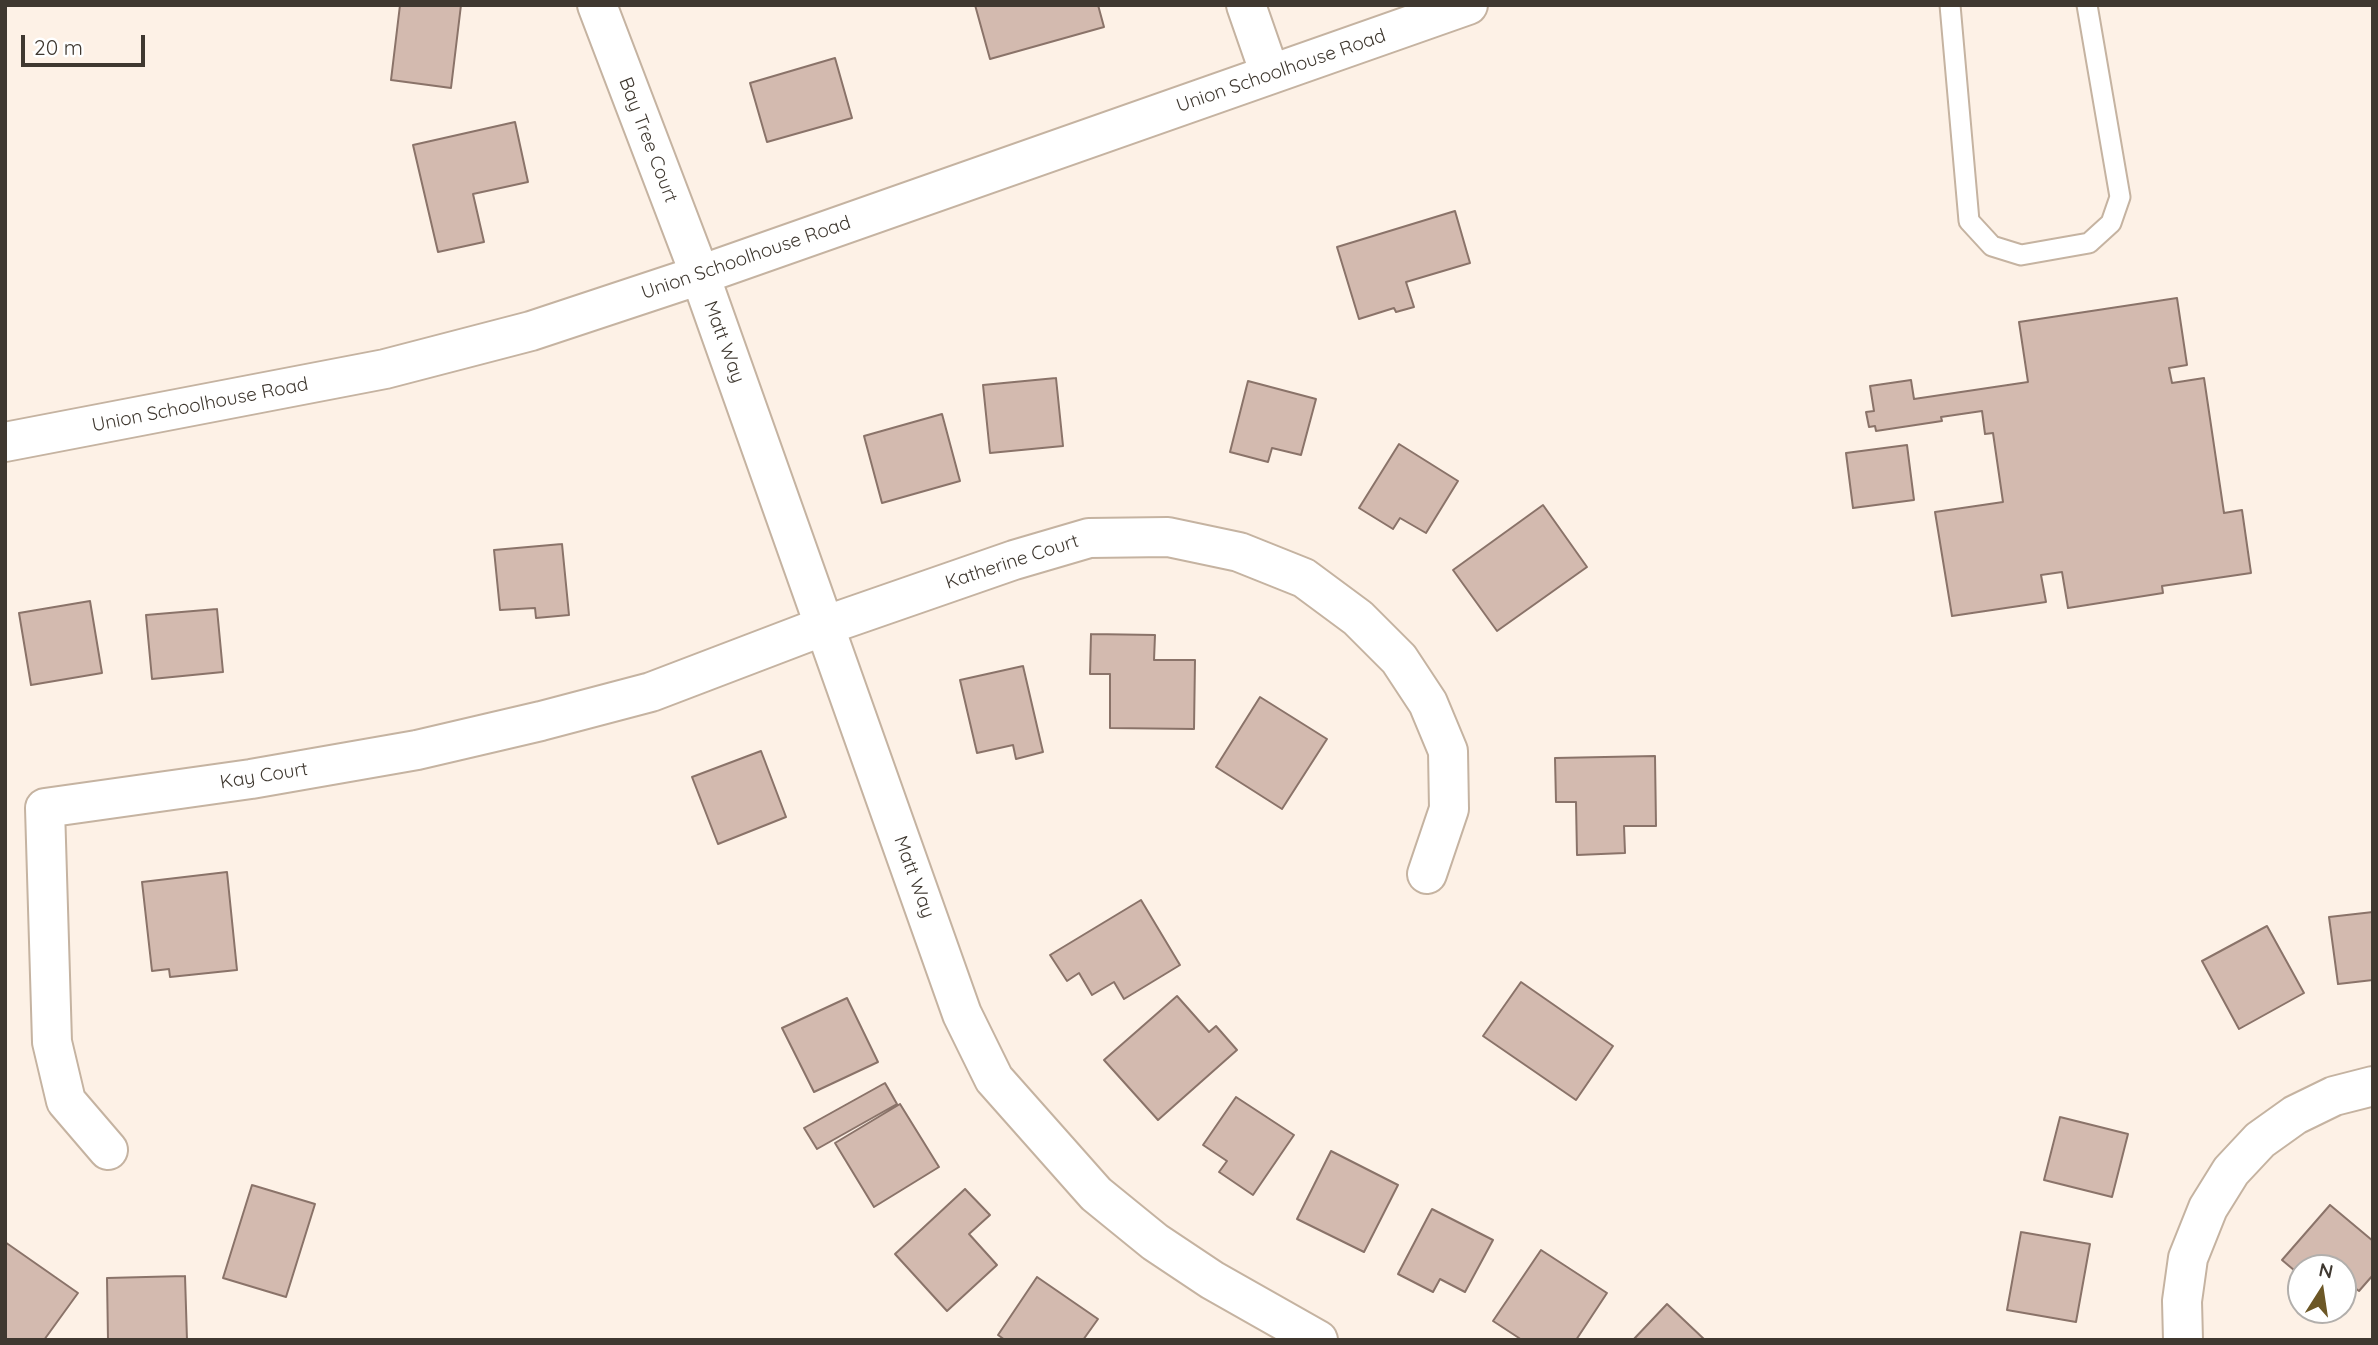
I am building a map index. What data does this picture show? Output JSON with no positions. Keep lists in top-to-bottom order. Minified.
{"streets":{"street":["Union Schoolhouse Road","Bay Tree Court","Matt Way","Katherine Court","Kay Court"]},"crossings":[["Union Schoolhouse Road","Bay Tree Court"],["Union Schoolhouse Road","Matt Way"],["Bay Tree Court","Matt Way"],["Matt Way","Katherine Court"],["Matt Way","Kay Court"],["Katherine Court","Kay Court"]],"scale_bar":"20 m","north":"top"}
